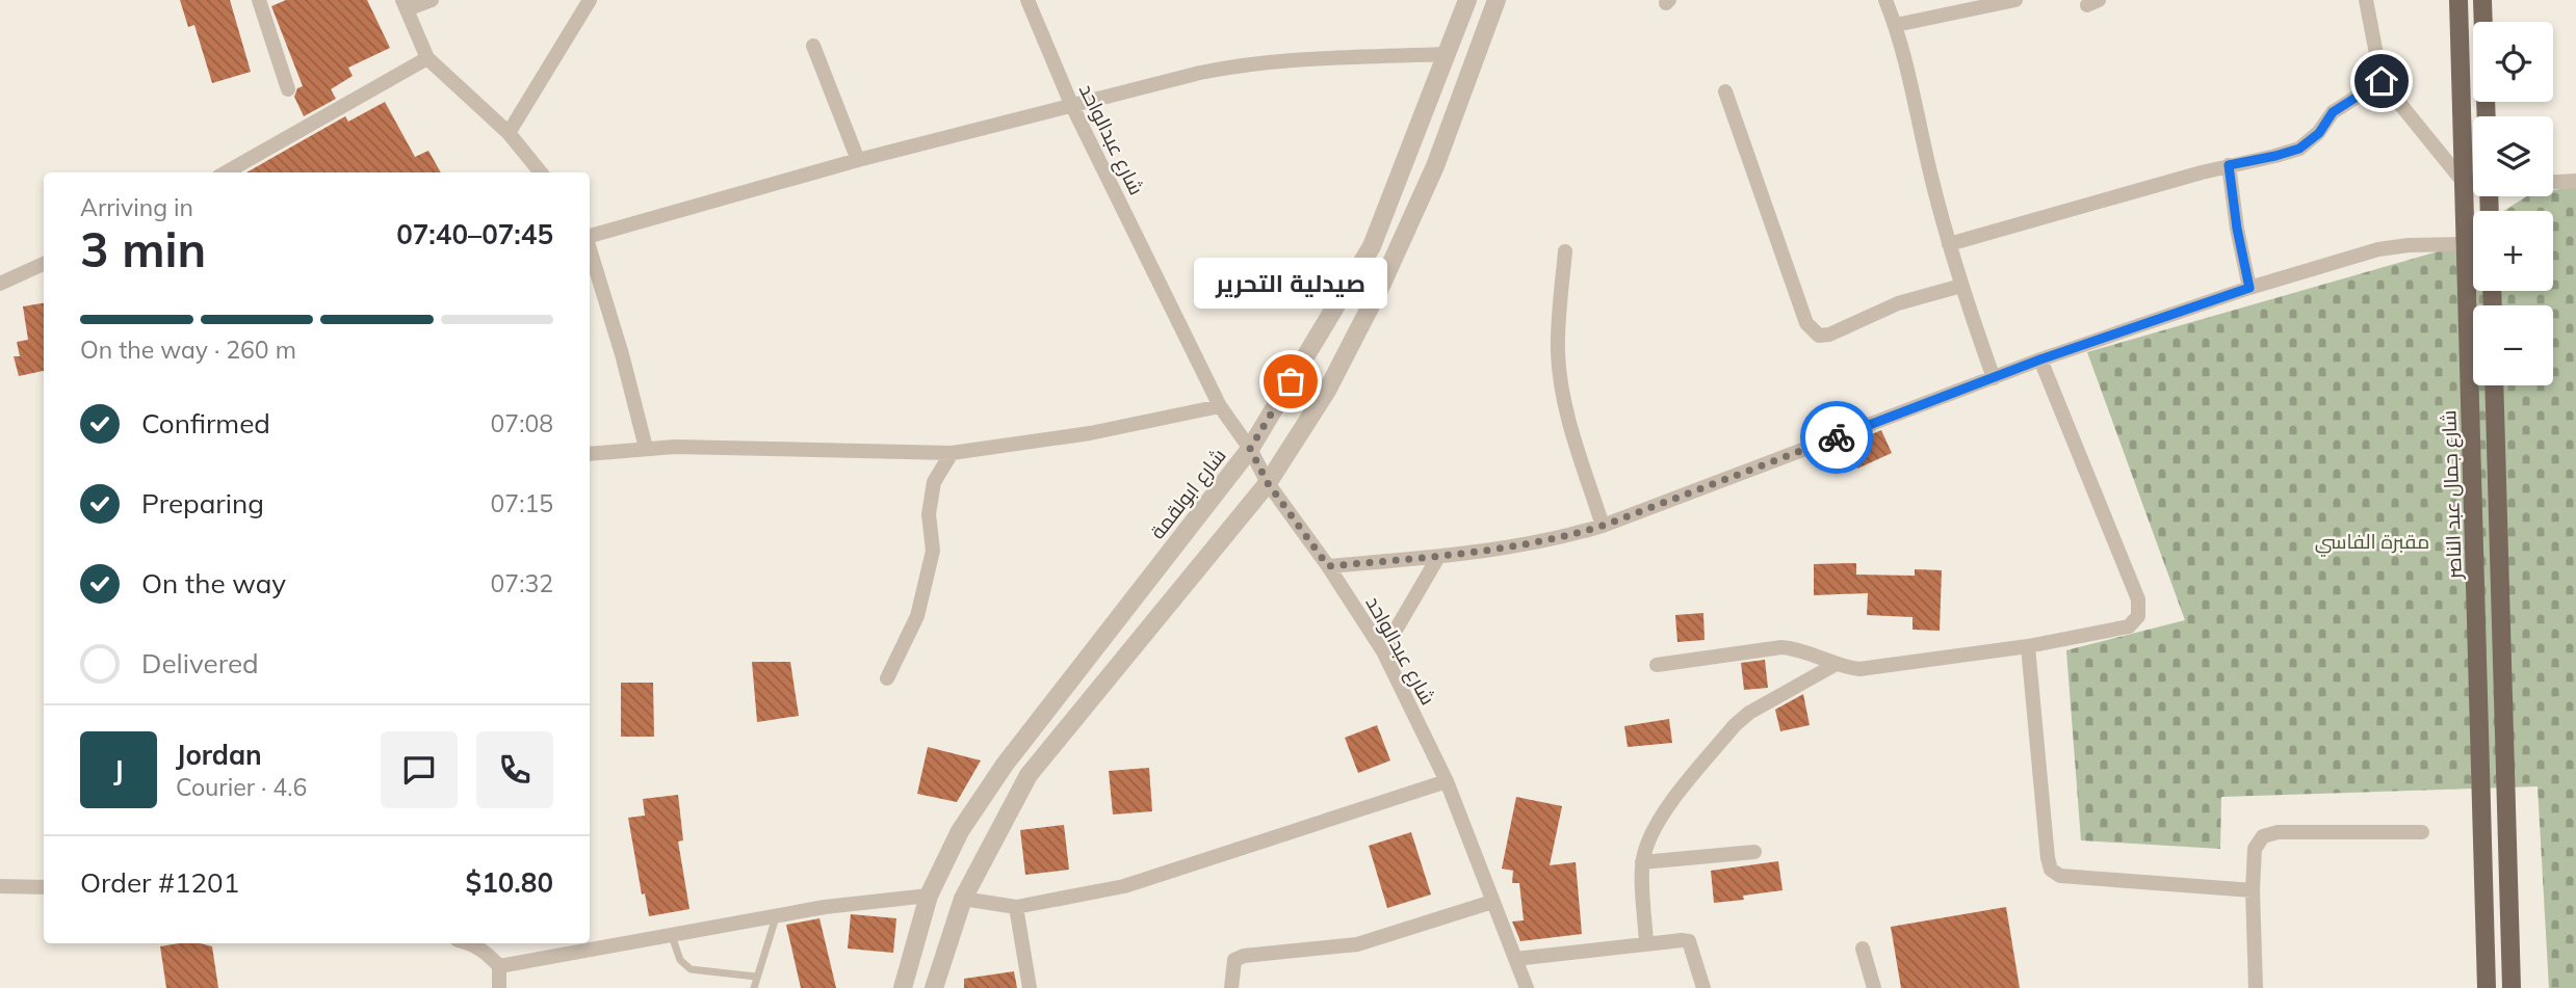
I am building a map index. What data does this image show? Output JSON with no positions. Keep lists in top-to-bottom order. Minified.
{"streets":{"main road":["شارع جمال عبد الناصر"],"street":["شارع عبدالواحد","شارع ابولقمة"]},"crossings":[["شارع عبدالواحد","شارع ابولقمة"]],"parks":["مقبرة الفاسي"],"places":["صيدلية التحرير"],"page":{"map_buttons":["+","−"],"heading":["3 min","Arriving in","07:40–07:45"],"panel":["Jordan","Courier · 4.6","Order #1201","$10.80"],"bubble":"صيدلية التحرير","bar":"On the way · 260 m","list":[["Confirmed","07:08"],["Preparing","07:15"],["On the way","07:32"],"Delivered"],"round":"J"}}
